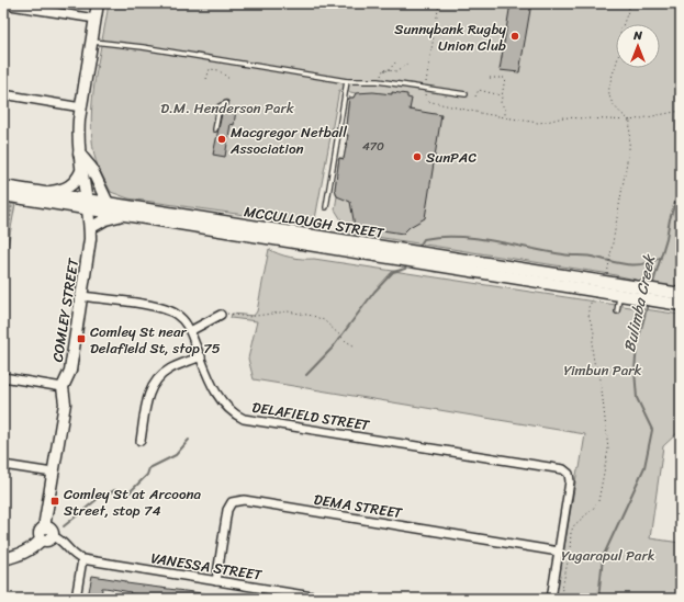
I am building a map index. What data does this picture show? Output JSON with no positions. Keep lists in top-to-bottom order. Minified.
{"streets":{"main road":["MCCULLOUGH STREET","COMLEY STREET"],"street":["DELAFIELD STREET","DEMA STREET","VANESSA STREET"]},"crossings":[["MCCULLOUGH STREET","COMLEY STREET"],["COMLEY STREET","DELAFIELD STREET"],["DELAFIELD STREET","DEMA STREET"],["DEMA STREET","VANESSA STREET"]],"water":["Bulimba Creek"],"parks":["D.M. Henderson Park","Yimbun Park","Yugarapul Park"],"places":{"other":["Sunnybank Rugby Union Club","Macgregor Netball Association","SunPAC"],"transit":["Comley St near Delafield St, stop 75","Comley St at Arcoona Street, stop 74"]},"house_numbers":["470"],"north":"top"}
